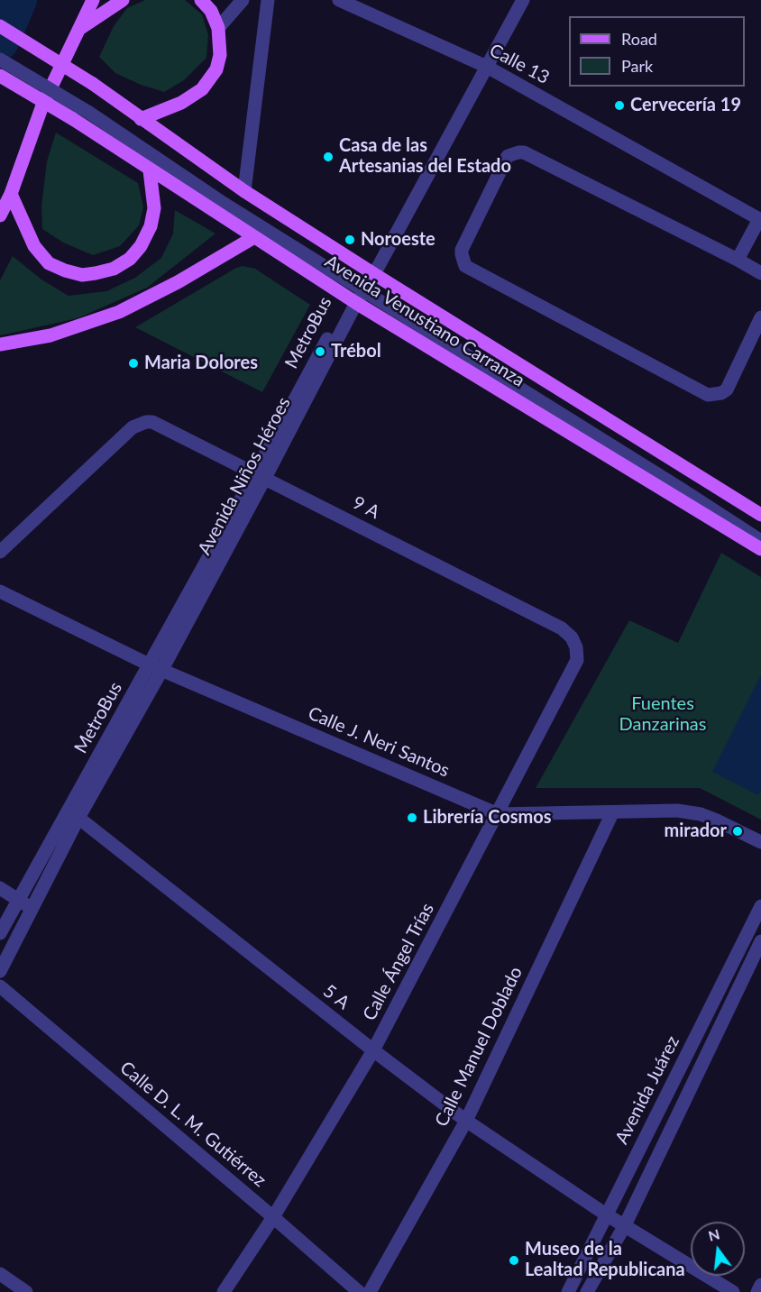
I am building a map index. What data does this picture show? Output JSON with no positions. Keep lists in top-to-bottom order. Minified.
{"streets":{"main road":["Avenida Venustiano Carranza"],"street":["Calle 13","MetroBus","Avenida Niños Héroes","9 A","Calle J. Neri Santos","Calle Ángel Trías","5 A","Calle Manuel Doblado","Avenida Juárez","Calle D. L. M. Gutiérrez"]},"crossings":[["Calle 13","Avenida Niños Héroes"],["Avenida Venustiano Carranza","Avenida Niños Héroes"],["MetroBus","Avenida Niños Héroes"],["MetroBus","Calle J. Neri Santos"],["Avenida Niños Héroes","9 A"],["Avenida Niños Héroes","Calle J. Neri Santos"],["Avenida Niños Héroes","5 A"],["9 A","Calle Ángel Trías"],["Calle J. Neri Santos","Calle Ángel Trías"],["Calle J. Neri Santos","Calle Manuel Doblado"],["Calle Ángel Trías","5 A"],["Calle Ángel Trías","Calle D. L. M. Gutiérrez"],["5 A","Calle Manuel Doblado"],["5 A","Avenida Juárez"]],"parks":["Fuentes Danzarinas"],"places":["Cervecería 19","Casa de las Artesanias del Estado","Noroeste","Trébol","Maria Dolores","Librería Cosmos","mirador","Museo de la Lealtad Republicana"],"legend":["Road","Park"],"north":"top"}
